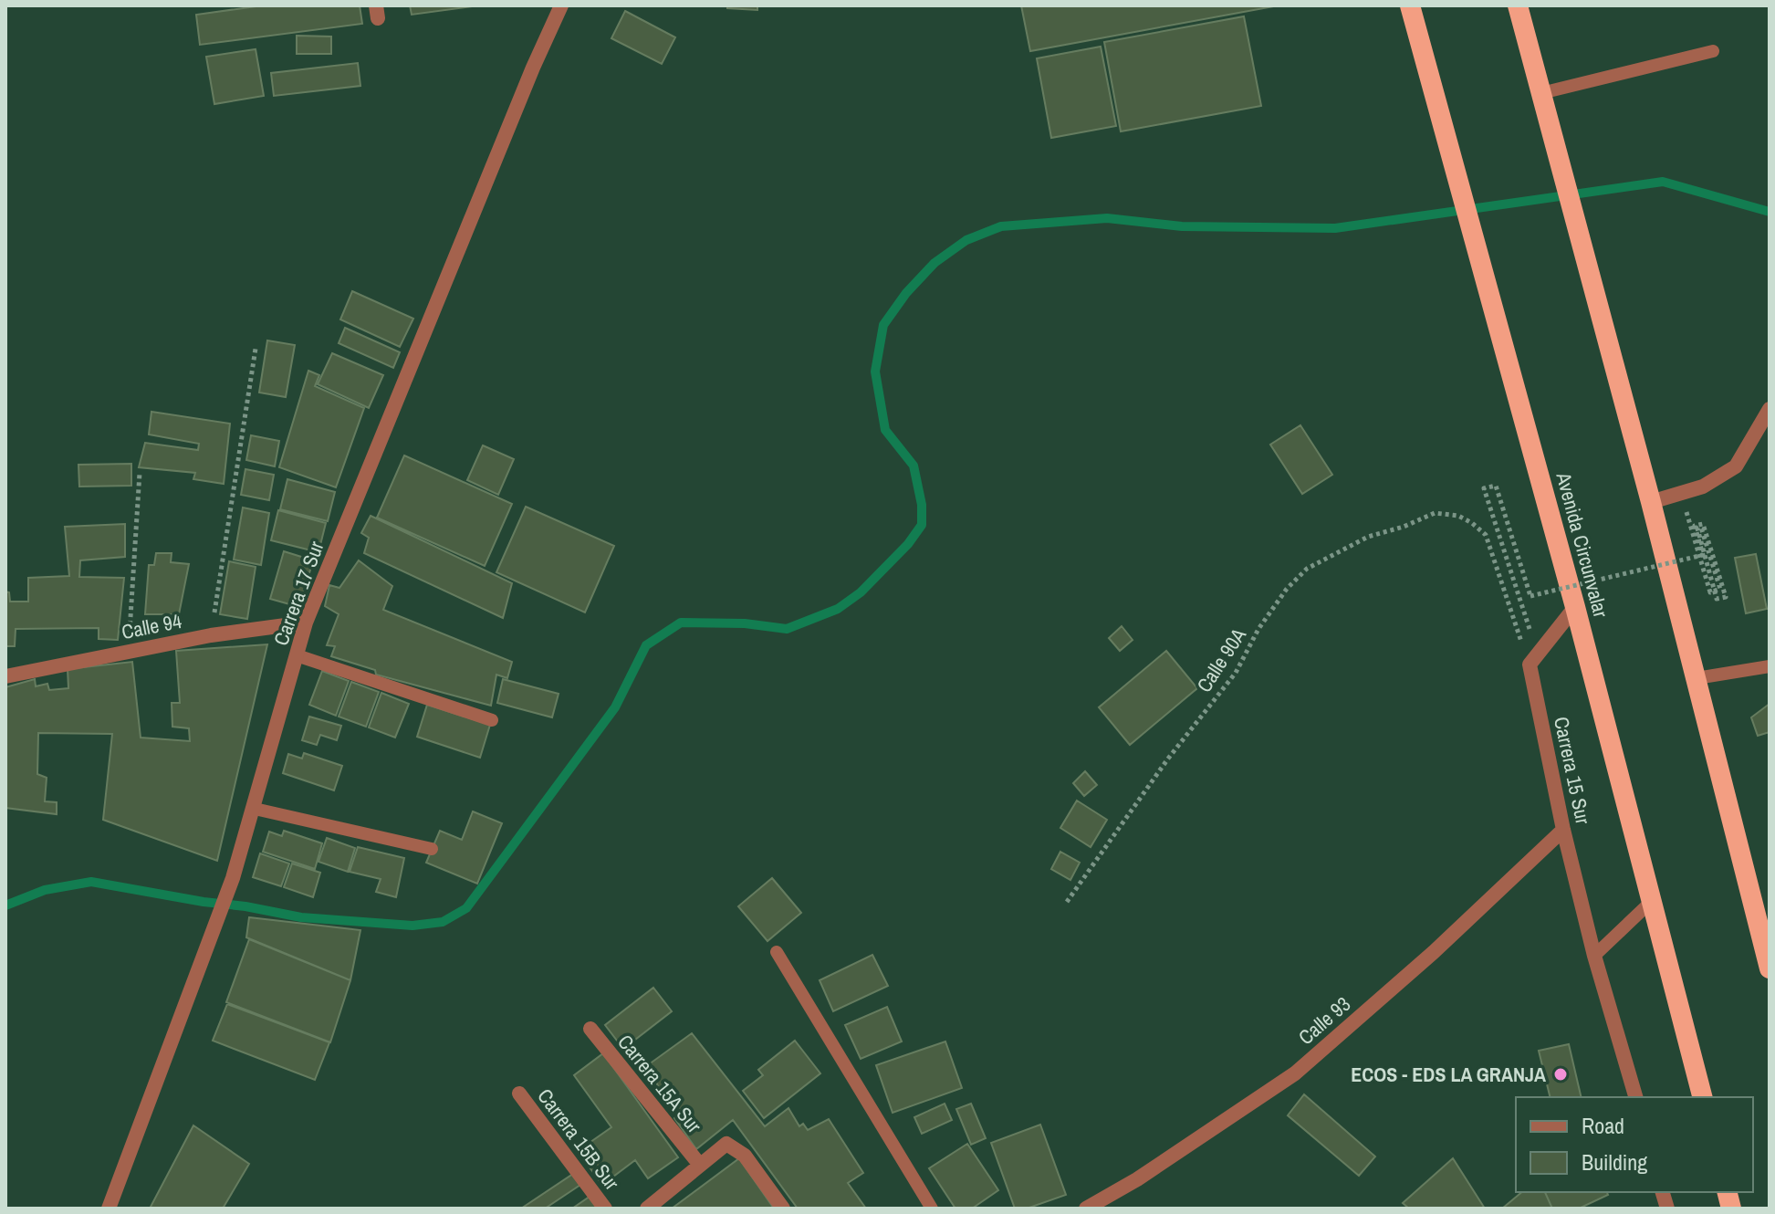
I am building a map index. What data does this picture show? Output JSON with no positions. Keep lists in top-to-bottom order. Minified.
{"streets":{"highway":["Avenida Circunvalar"],"street":["Carrera 17 Sur","Calle 94","Carrera 15 Sur","Calle 93","Carrera 15A Sur","Carrera 15B Sur"],"path":["Calle 90A"]},"crossings":[["Carrera 17 Sur","Calle 94"],["Calle 90A","Carrera 15 Sur"],["Carrera 15 Sur","Calle 93"]],"places":["ECOS - EDS LA GRANJA"],"legend":["Road","Building"]}
